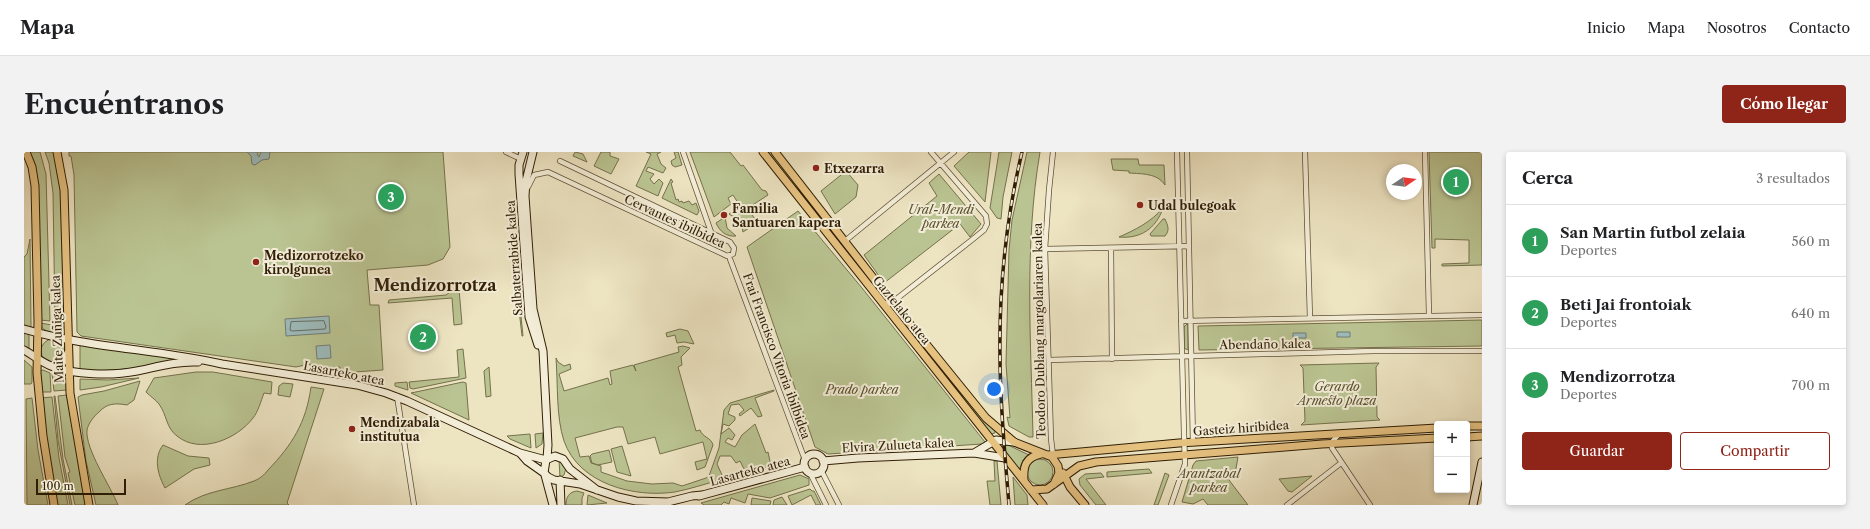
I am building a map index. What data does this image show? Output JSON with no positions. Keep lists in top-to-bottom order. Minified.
{"streets":{"main road":["Gaztelako atea","Maite Zuñiga kalea","Gasteiz hiribidea"],"street":["Cervantes ibilbidea","Salbaterrabide kalea","Teodoro Dublang margolariaren kalea","Abendaño kalea","Frai Francisco Vitoria ibilbidea","Lasarteko atea","Elvira Zulueta kalea"]},"crossings":[["Cervantes ibilbidea","Salbaterrabide kalea"],["Salbaterrabide kalea","Lasarteko atea"],["Gaztelako atea","Teodoro Dublang margolariaren kalea"],["Gaztelako atea","Gasteiz hiribidea"],["Gaztelako atea","Elvira Zulueta kalea"],["Maite Zuñiga kalea","Lasarteko atea"],["Teodoro Dublang margolariaren kalea","Abendaño kalea"],["Teodoro Dublang margolariaren kalea","Gasteiz hiribidea"],["Frai Francisco Vitoria ibilbidea","Lasarteko atea"],["Frai Francisco Vitoria ibilbidea","Elvira Zulueta kalea"],["Lasarteko atea","Elvira Zulueta kalea"]],"districts":["Mendizorrotza"],"parks":["Ural-Mendi parkea","Gerardo Armesto plaza","Prado parkea","Arantzabal parkea"],"places":["Etxezarra","Udal bulegoak","Familia Santuaren kapera","Medizorrotzeko kirolgunea","Mendizabala institutua"],"scale_bar":"100 m","north":"right","page":{"header":"Mapa","nav":["Inicio","Mapa","Nosotros","Contacto"],"buttons":["Cómo llegar",["Guardar","Compartir"]],"title":"Encuéntranos","heading":["Cerca","3 resultados"],"pins":["1","3","2"],"list":[{"mark":"1","name":"San Martin futbol zelaia","note":"Deportes","value":"560 m"},{"mark":"2","name":"Beti Jai frontoiak","note":"Deportes","value":"640 m"},{"mark":"3","name":"Mendizorrotza","note":"Deportes","value":"700 m"}],"map_buttons":["+","−"],"scale":"100 m"}}
